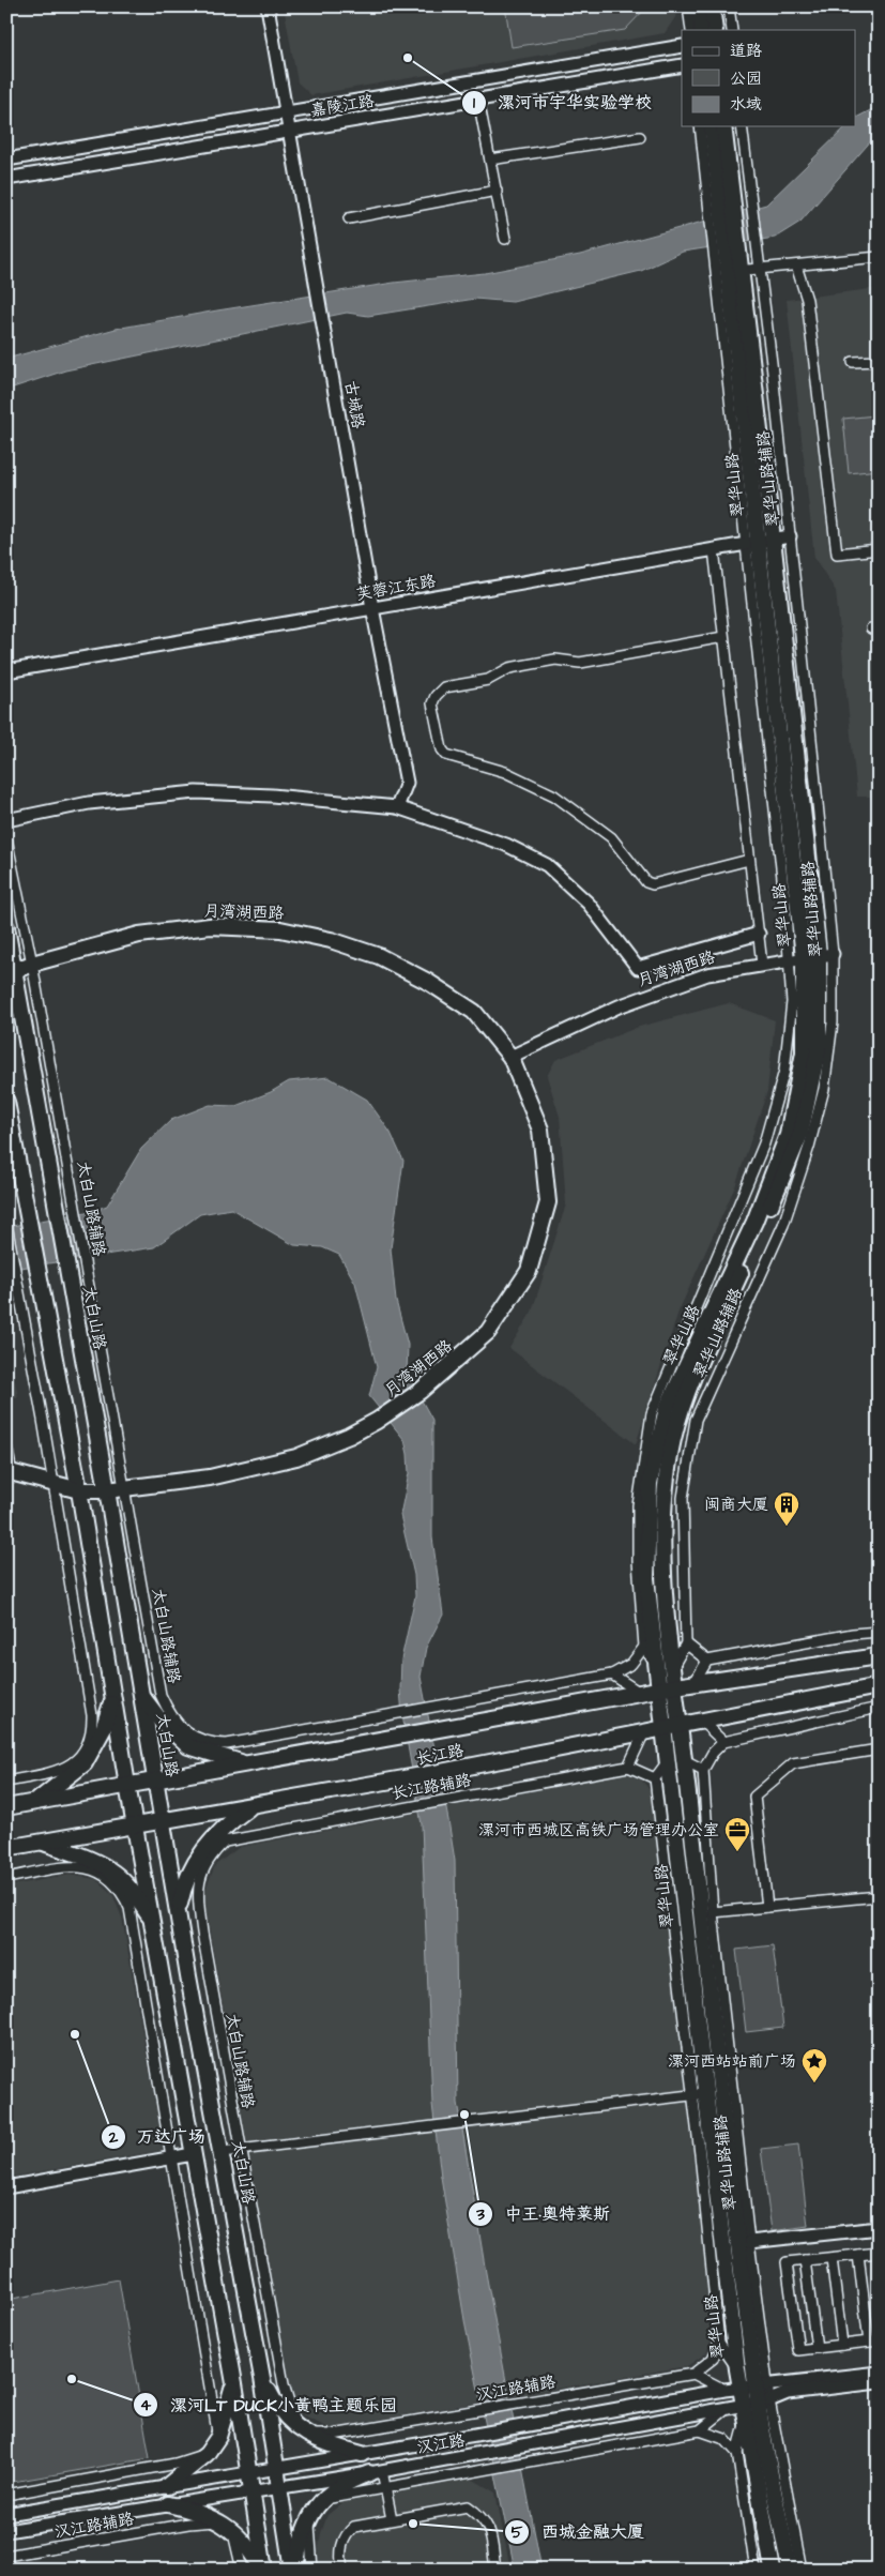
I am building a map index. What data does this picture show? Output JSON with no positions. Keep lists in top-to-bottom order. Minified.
{"streets":{"main road":["翠华山路","月湾湖西路","太白山路","长江路"],"street":["嘉陵江路","古城路","翠华山路辅路","芙蓉江东路","太白山路辅路","长江路辅路","汉江路辅路","汉江路"]},"crossings":[["嘉陵江路","古城路"],["古城路","芙蓉江东路"],["翠华山路辅路","翠华山路"],["翠华山路辅路","芙蓉江东路"],["翠华山路辅路","月湾湖西路"],["翠华山路辅路","汉江路"],["翠华山路","芙蓉江东路"],["翠华山路","月湾湖西路"],["翠华山路","长江路"],["翠华山路","汉江路"],["月湾湖西路","太白山路辅路"],["月湾湖西路","太白山路"],["太白山路辅路","长江路辅路"],["太白山路辅路","汉江路辅路"],["太白山路","长江路"],["太白山路","汉江路"]],"places":{"other":["漯河市宇华实验学校","万达广场","中王·奥特莱斯","漯河LT DUCK小黄鸭主题乐园","西城金融大厦"],"building":["闽商大厦"],"office":["漯河市西城区高铁广场管理办公室"],"place":["漯河西站站前广场"]},"legend":["道路","公园","水域"]}
